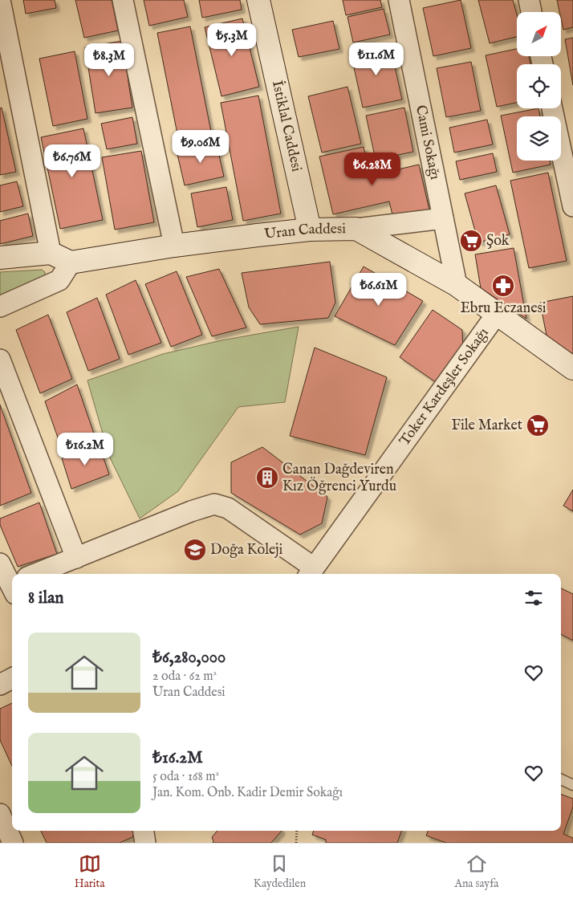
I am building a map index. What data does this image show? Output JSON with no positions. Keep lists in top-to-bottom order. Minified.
{"streets":{"main road":["İstiklal Caddesi","Uran Caddesi"],"street":["Cami Sokağı","Toker Kardeşler Sokağı"]},"crossings":[["İstiklal Caddesi","Uran Caddesi"],["Cami Sokağı","Uran Caddesi"],["Uran Caddesi","Toker Kardeşler Sokağı"]],"places":{"supermarket":["Şok","File Market"],"pharmacy":["Ebru Eczanesi"],"building":["Canan Dağdeviren Kız Öğrenci Yurdu"],"school or university":["Doğa Koleji"]},"north":"top right","page":{"price":["₺5.3M","₺11.6M","₺8.3M","₺9.06M","₺6.76M","₺6.28M","₺6.61M","₺16.2M"],"heading":"8 ilan","list":[{"name":"₺6,280,000","note":"2 oda · 62 m² · Uran Caddesi"},{"name":"₺16.2M","note":"5 oda · 168 m² · Jan. Kom. Onb. Kadir Demir Sokağı"}],"tabs":["Harita","Kaydedilen","Ana sayfa"]}}
